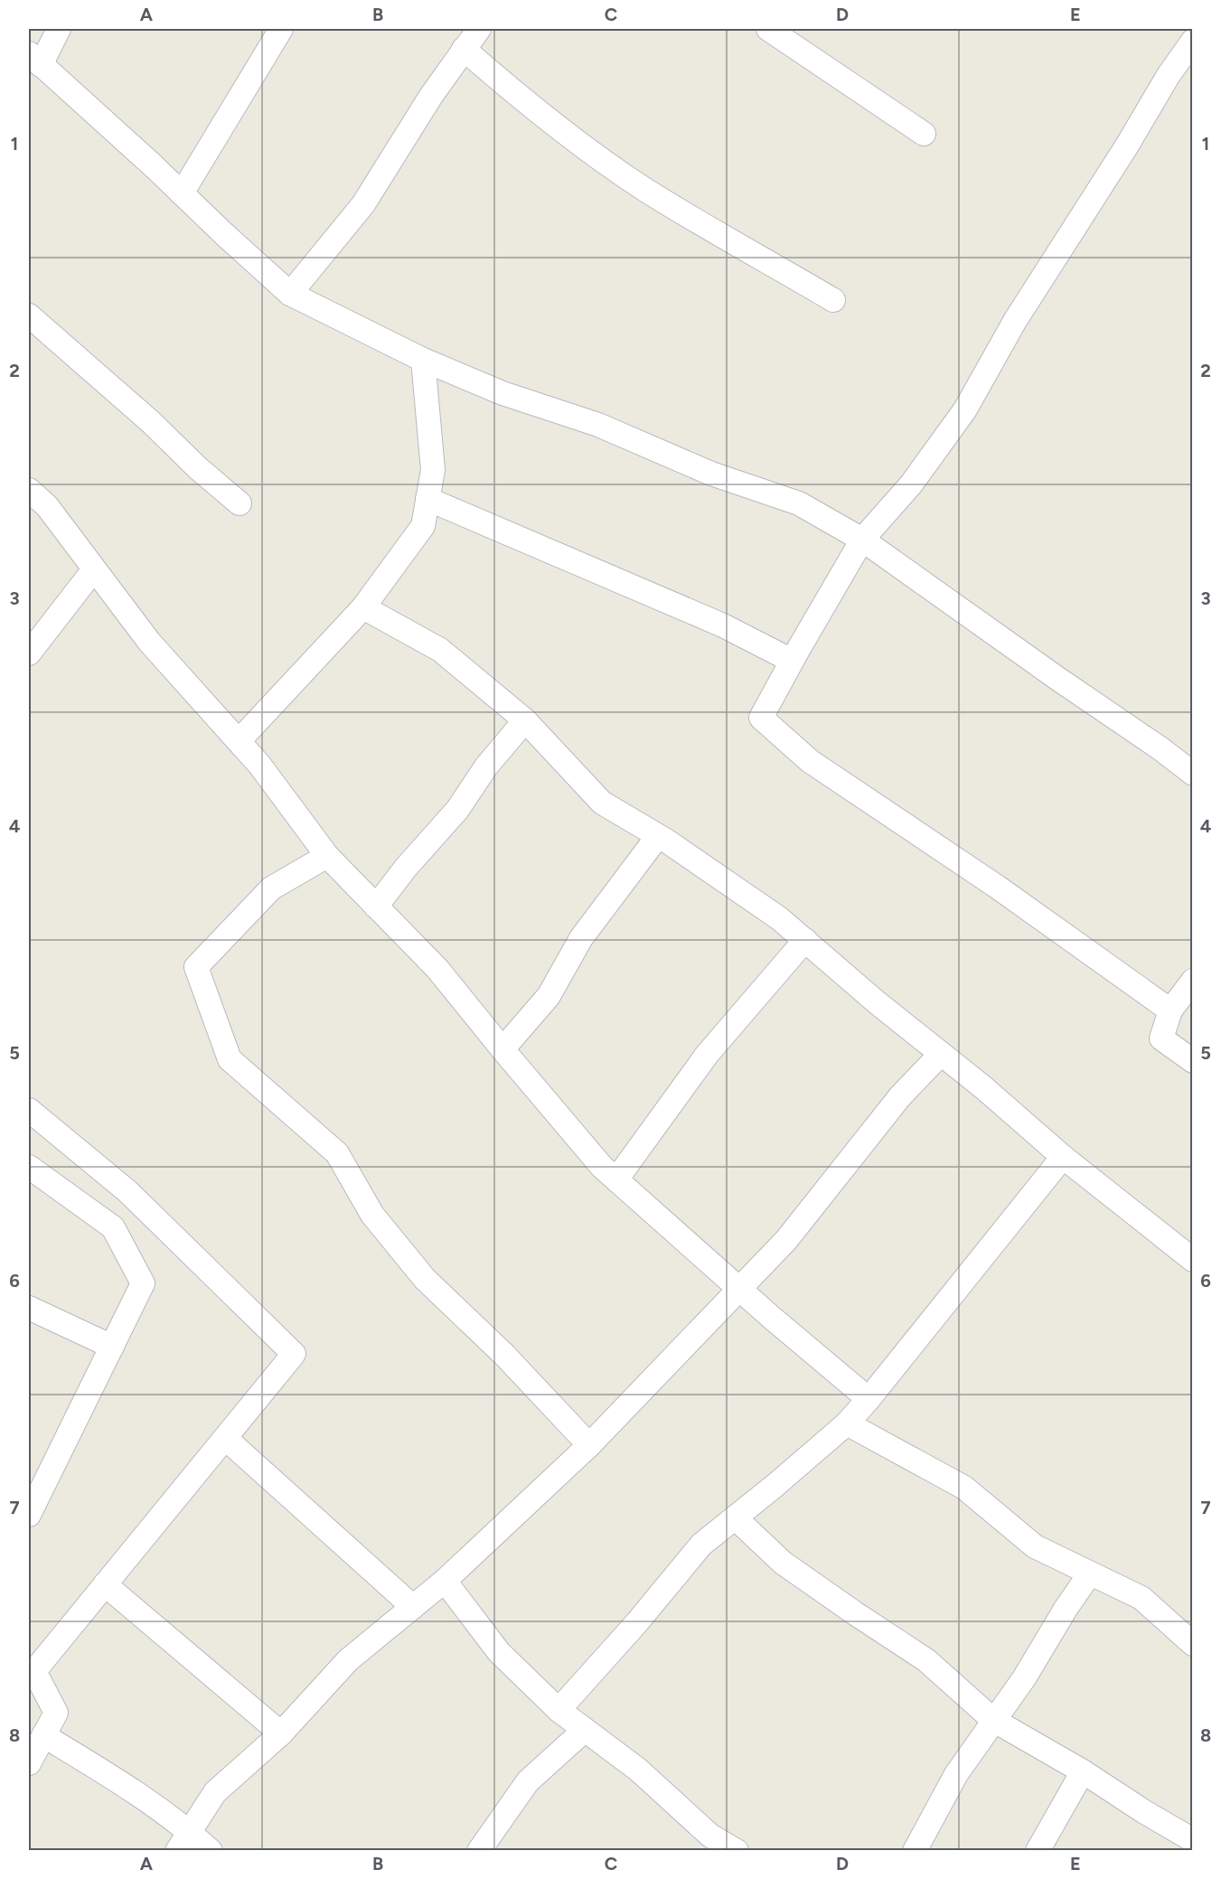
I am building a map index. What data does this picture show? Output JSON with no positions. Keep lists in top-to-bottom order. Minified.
{"grid":{"columns":["A","B","C","D","E"],"rows":["1","2","3","4","5","6","7","8"]}}
